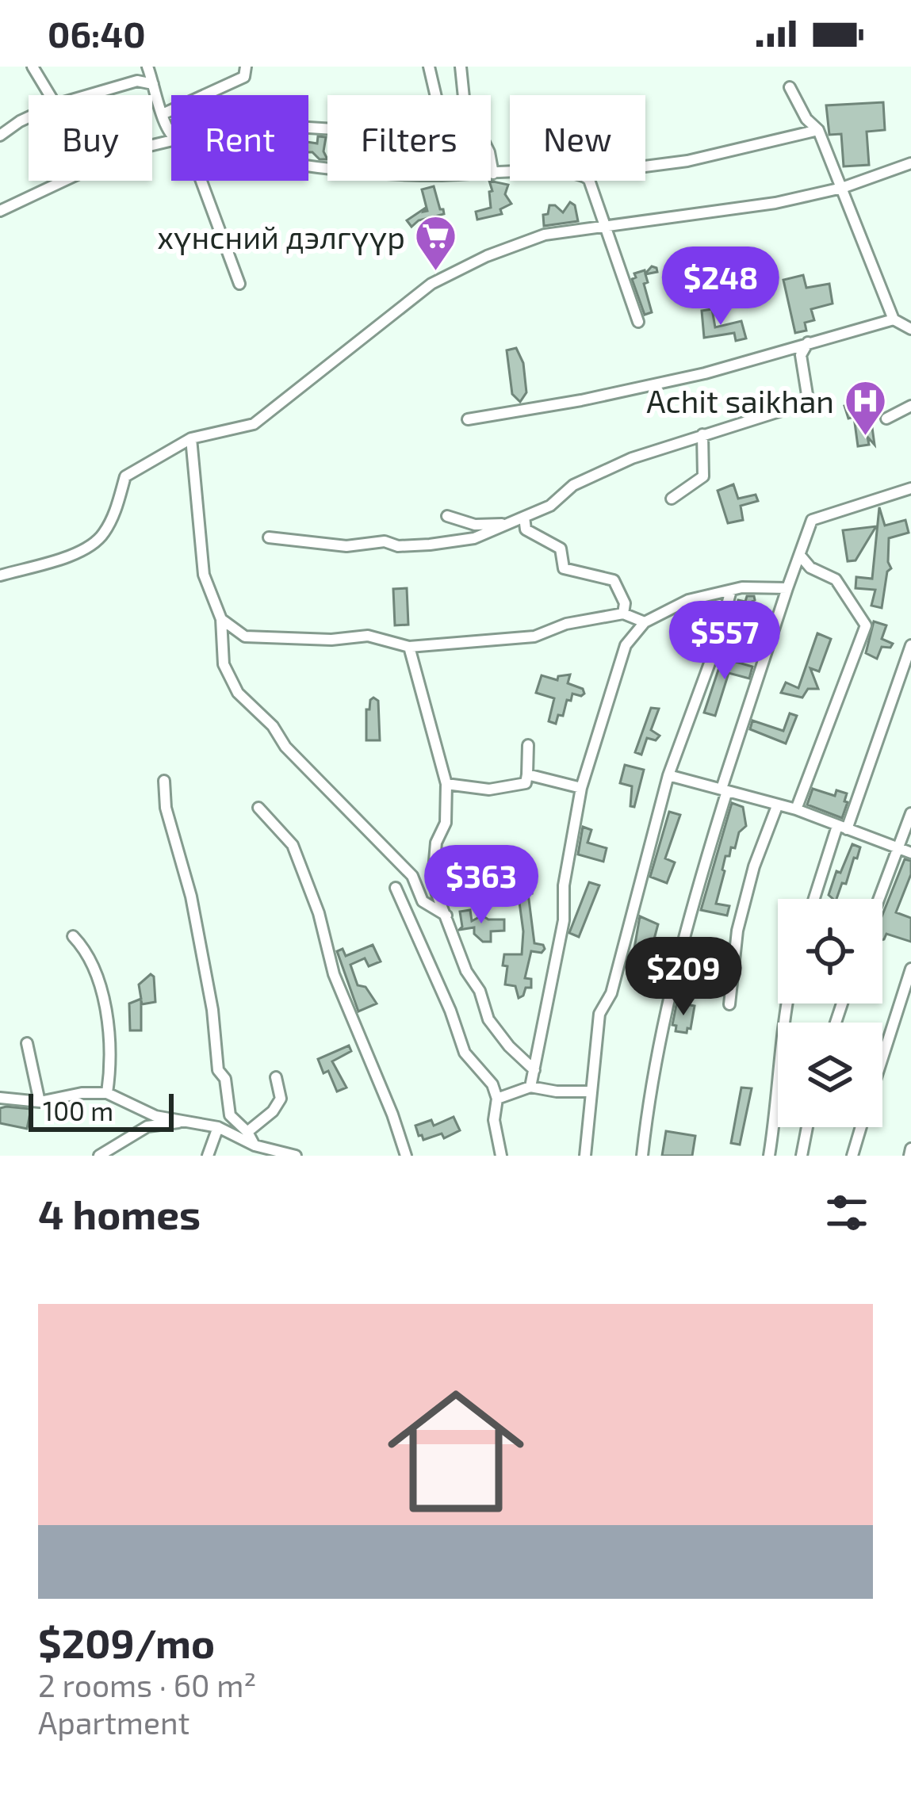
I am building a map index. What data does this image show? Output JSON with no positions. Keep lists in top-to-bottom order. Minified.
{"places":{"supermarket":["хүнсний дэлгүүр"],"hospital":["Achit saikhan"]},"scale_bar":"100 m","page":{"status":"06:40","chip":["Buy","Rent","Filters","New"],"price":["$248","$557","$363","$209"],"scale":"100 m","heading":"4 homes","list":[{"name":"$209/mo","note":"2 rooms · 60 m² · Apartment"}]}}
